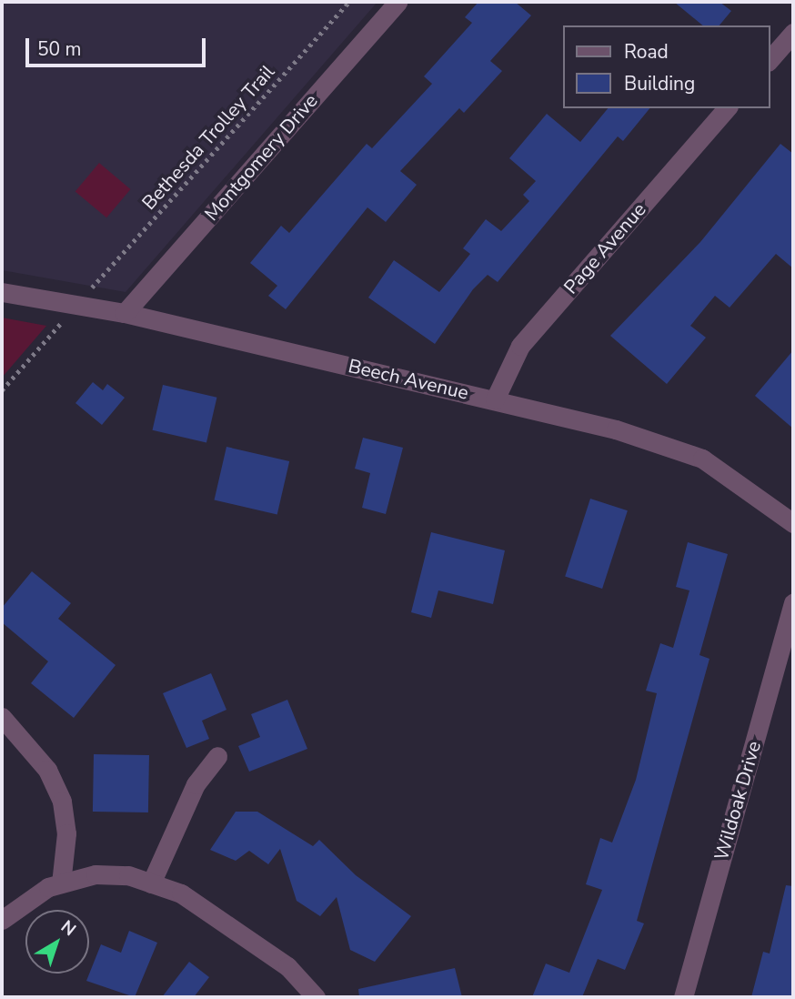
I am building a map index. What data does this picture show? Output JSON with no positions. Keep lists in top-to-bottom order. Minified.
{"streets":{"street":["Montgomery Drive","Page Avenue","Beech Avenue","Wildoak Drive"],"path":["Bethesda Trolley Trail"]},"crossings":[["Montgomery Drive","Beech Avenue"],["Page Avenue","Beech Avenue"]],"legend":["Road","Building"],"scale_bar":"50 m","north":"top right"}
